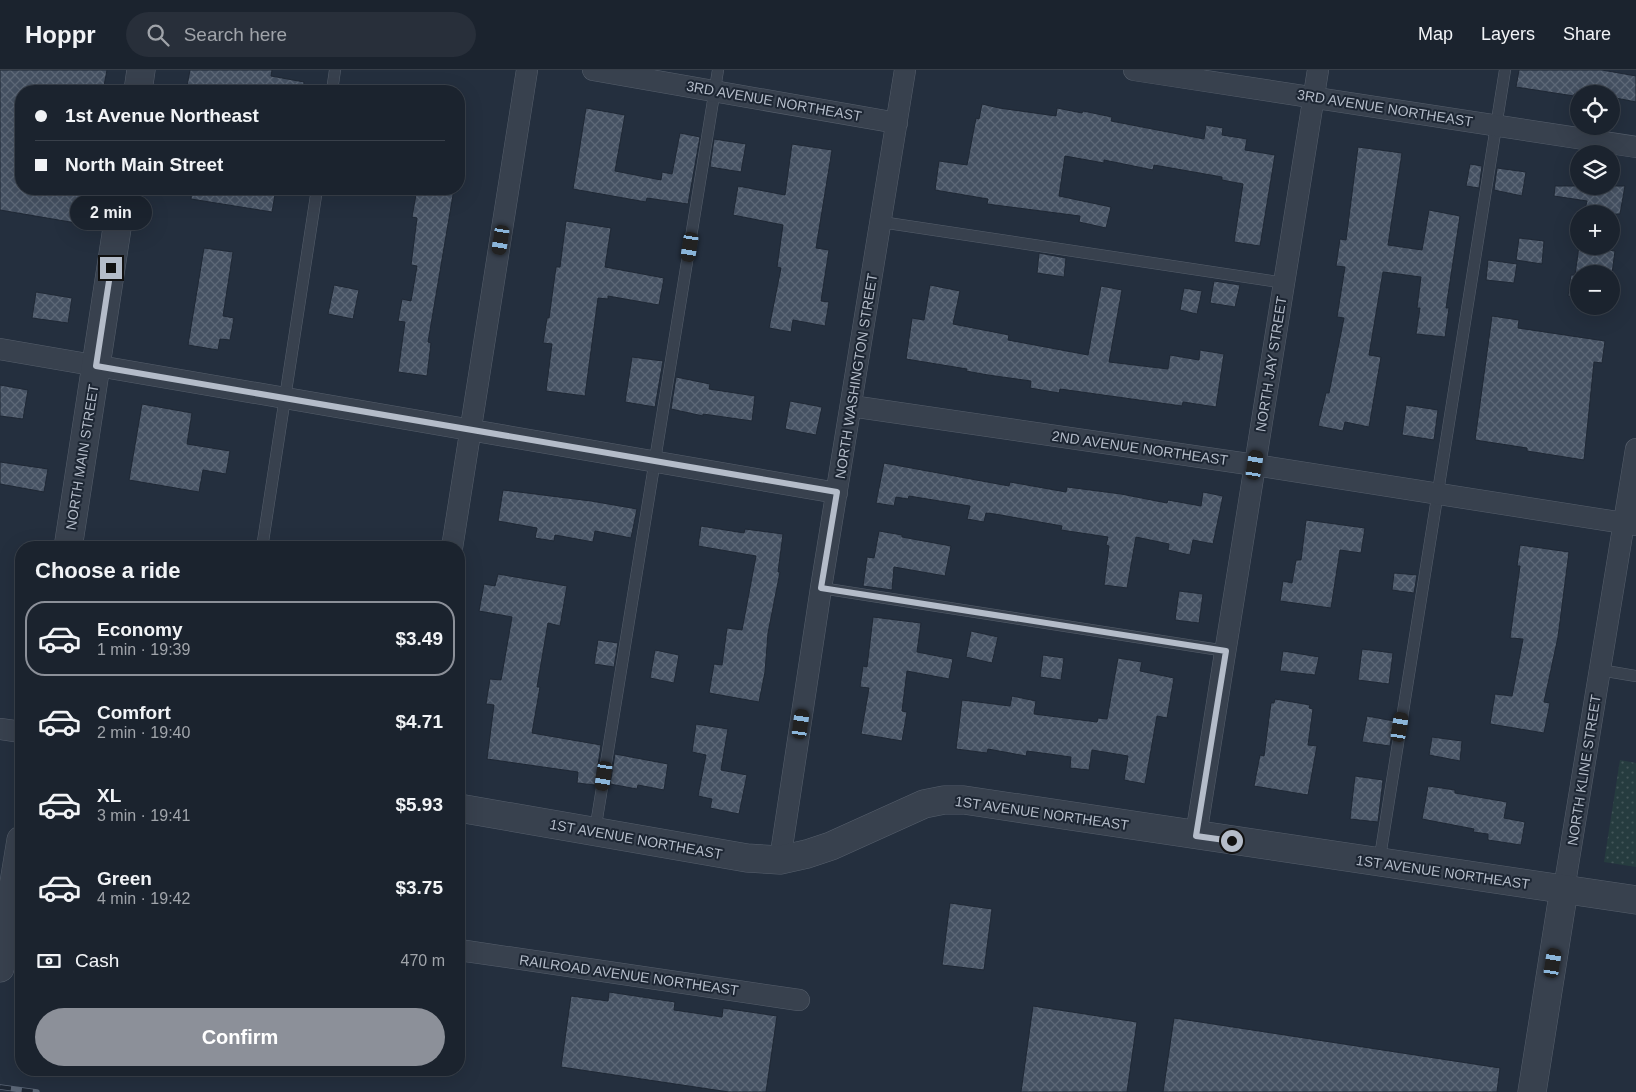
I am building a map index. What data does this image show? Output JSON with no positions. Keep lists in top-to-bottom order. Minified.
{"streets":{"street":["3RD AVENUE NORTHEAST","NORTH JAY STREET","NORTH WASHINGTON STREET","2ND AVENUE NORTHEAST","NORTH MAIN STREET","NORTH KLINE STREET","1ST AVENUE NORTHEAST","RAILROAD AVENUE NORTHEAST"]},"crossings":[["3RD AVENUE NORTHEAST","NORTH JAY STREET"],["3RD AVENUE NORTHEAST","NORTH WASHINGTON STREET"],["NORTH JAY STREET","2ND AVENUE NORTHEAST"],["NORTH JAY STREET","1ST AVENUE NORTHEAST"],["NORTH WASHINGTON STREET","2ND AVENUE NORTHEAST"],["NORTH WASHINGTON STREET","1ST AVENUE NORTHEAST"],["2ND AVENUE NORTHEAST","NORTH KLINE STREET"],["NORTH KLINE STREET","1ST AVENUE NORTHEAST"]],"page":{"header":"Hoppr","search":"Search here","nav":["Map","Layers","Share"],"map_buttons":["+","−"],"banner":["1st Avenue Northeast","North Main Street"],"bubble":"2 min","heading":"Choose a ride","list":[{"name":"Economy","note":"1 min · 19:39","value":"$3.49"},{"name":"Comfort","note":"2 min · 19:40","value":"$4.71"},{"name":"XL","note":"3 min · 19:41","value":"$5.93"},{"name":"Green","note":"4 min · 19:42","value":"$3.75"}],"pay":["Cash","470 m"],"buttons":"Confirm"}}
